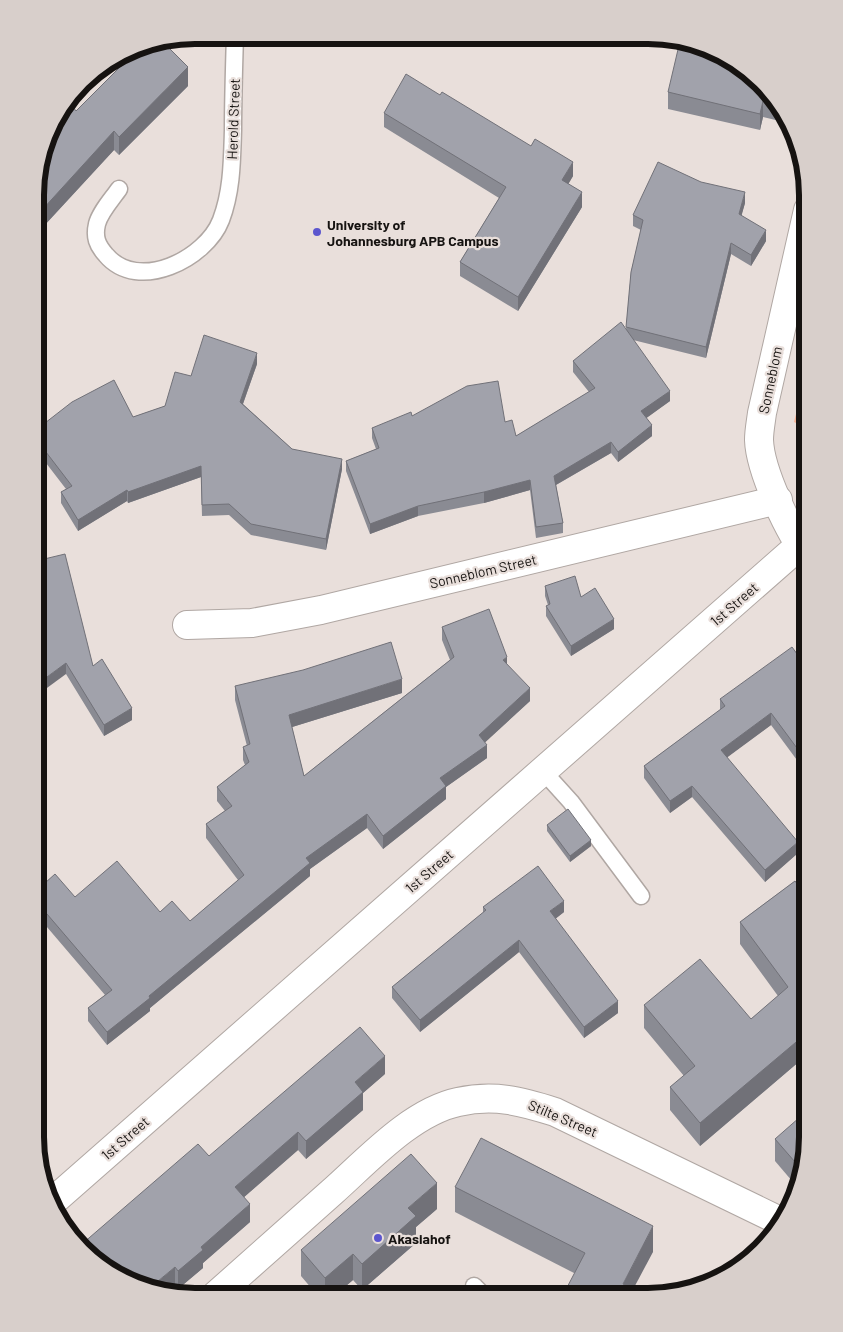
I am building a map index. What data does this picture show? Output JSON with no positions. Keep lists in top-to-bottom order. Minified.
{"streets":{"street":["Sonneblom","Sonneblom Street","1st Street","Stilte Street"],"lane":["Herold Street"]},"crossings":[["Sonneblom","Sonneblom Street"]],"places":["University of Johannesburg APB Campus","Akasiahof"]}
